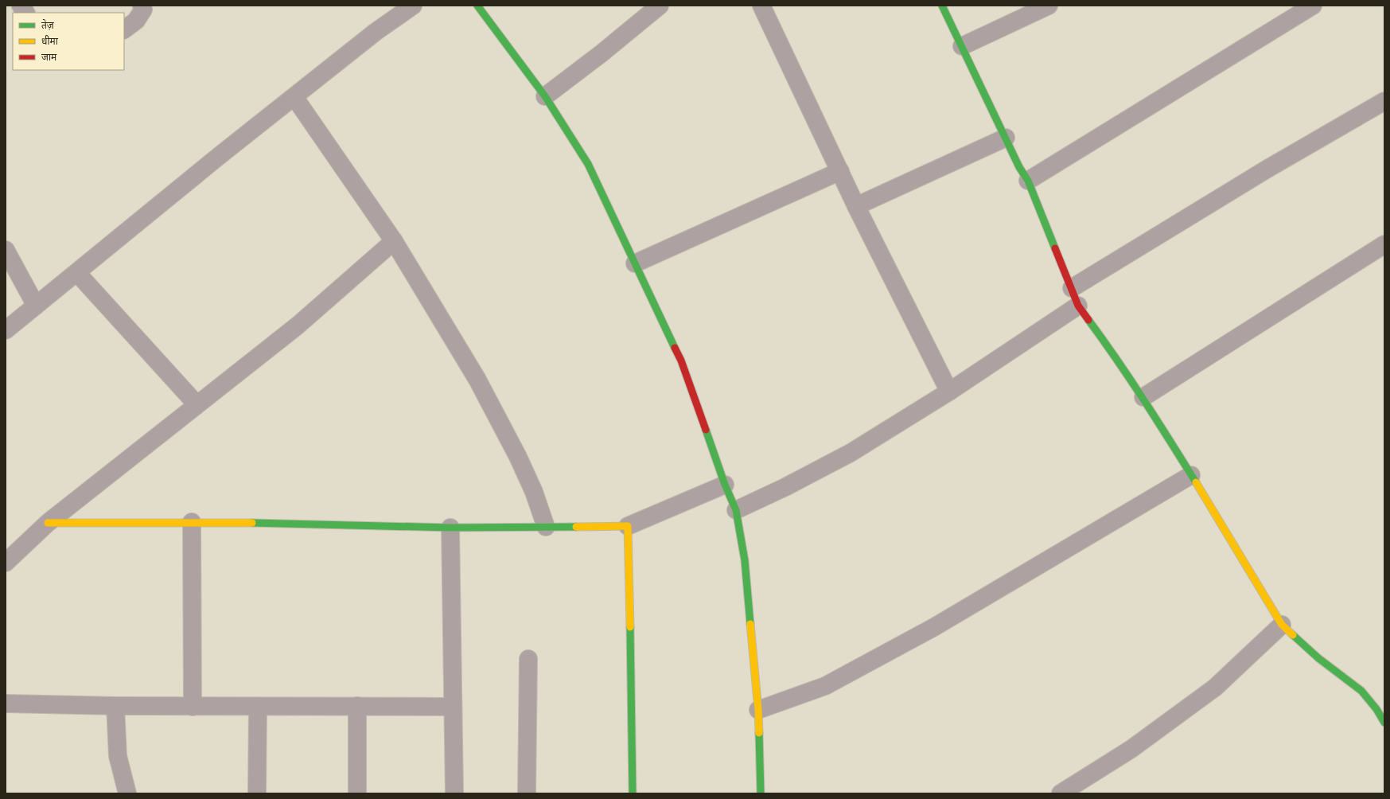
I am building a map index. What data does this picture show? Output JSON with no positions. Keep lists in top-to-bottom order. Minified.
{"legend":["तेज़","धीमा","जाम"]}
